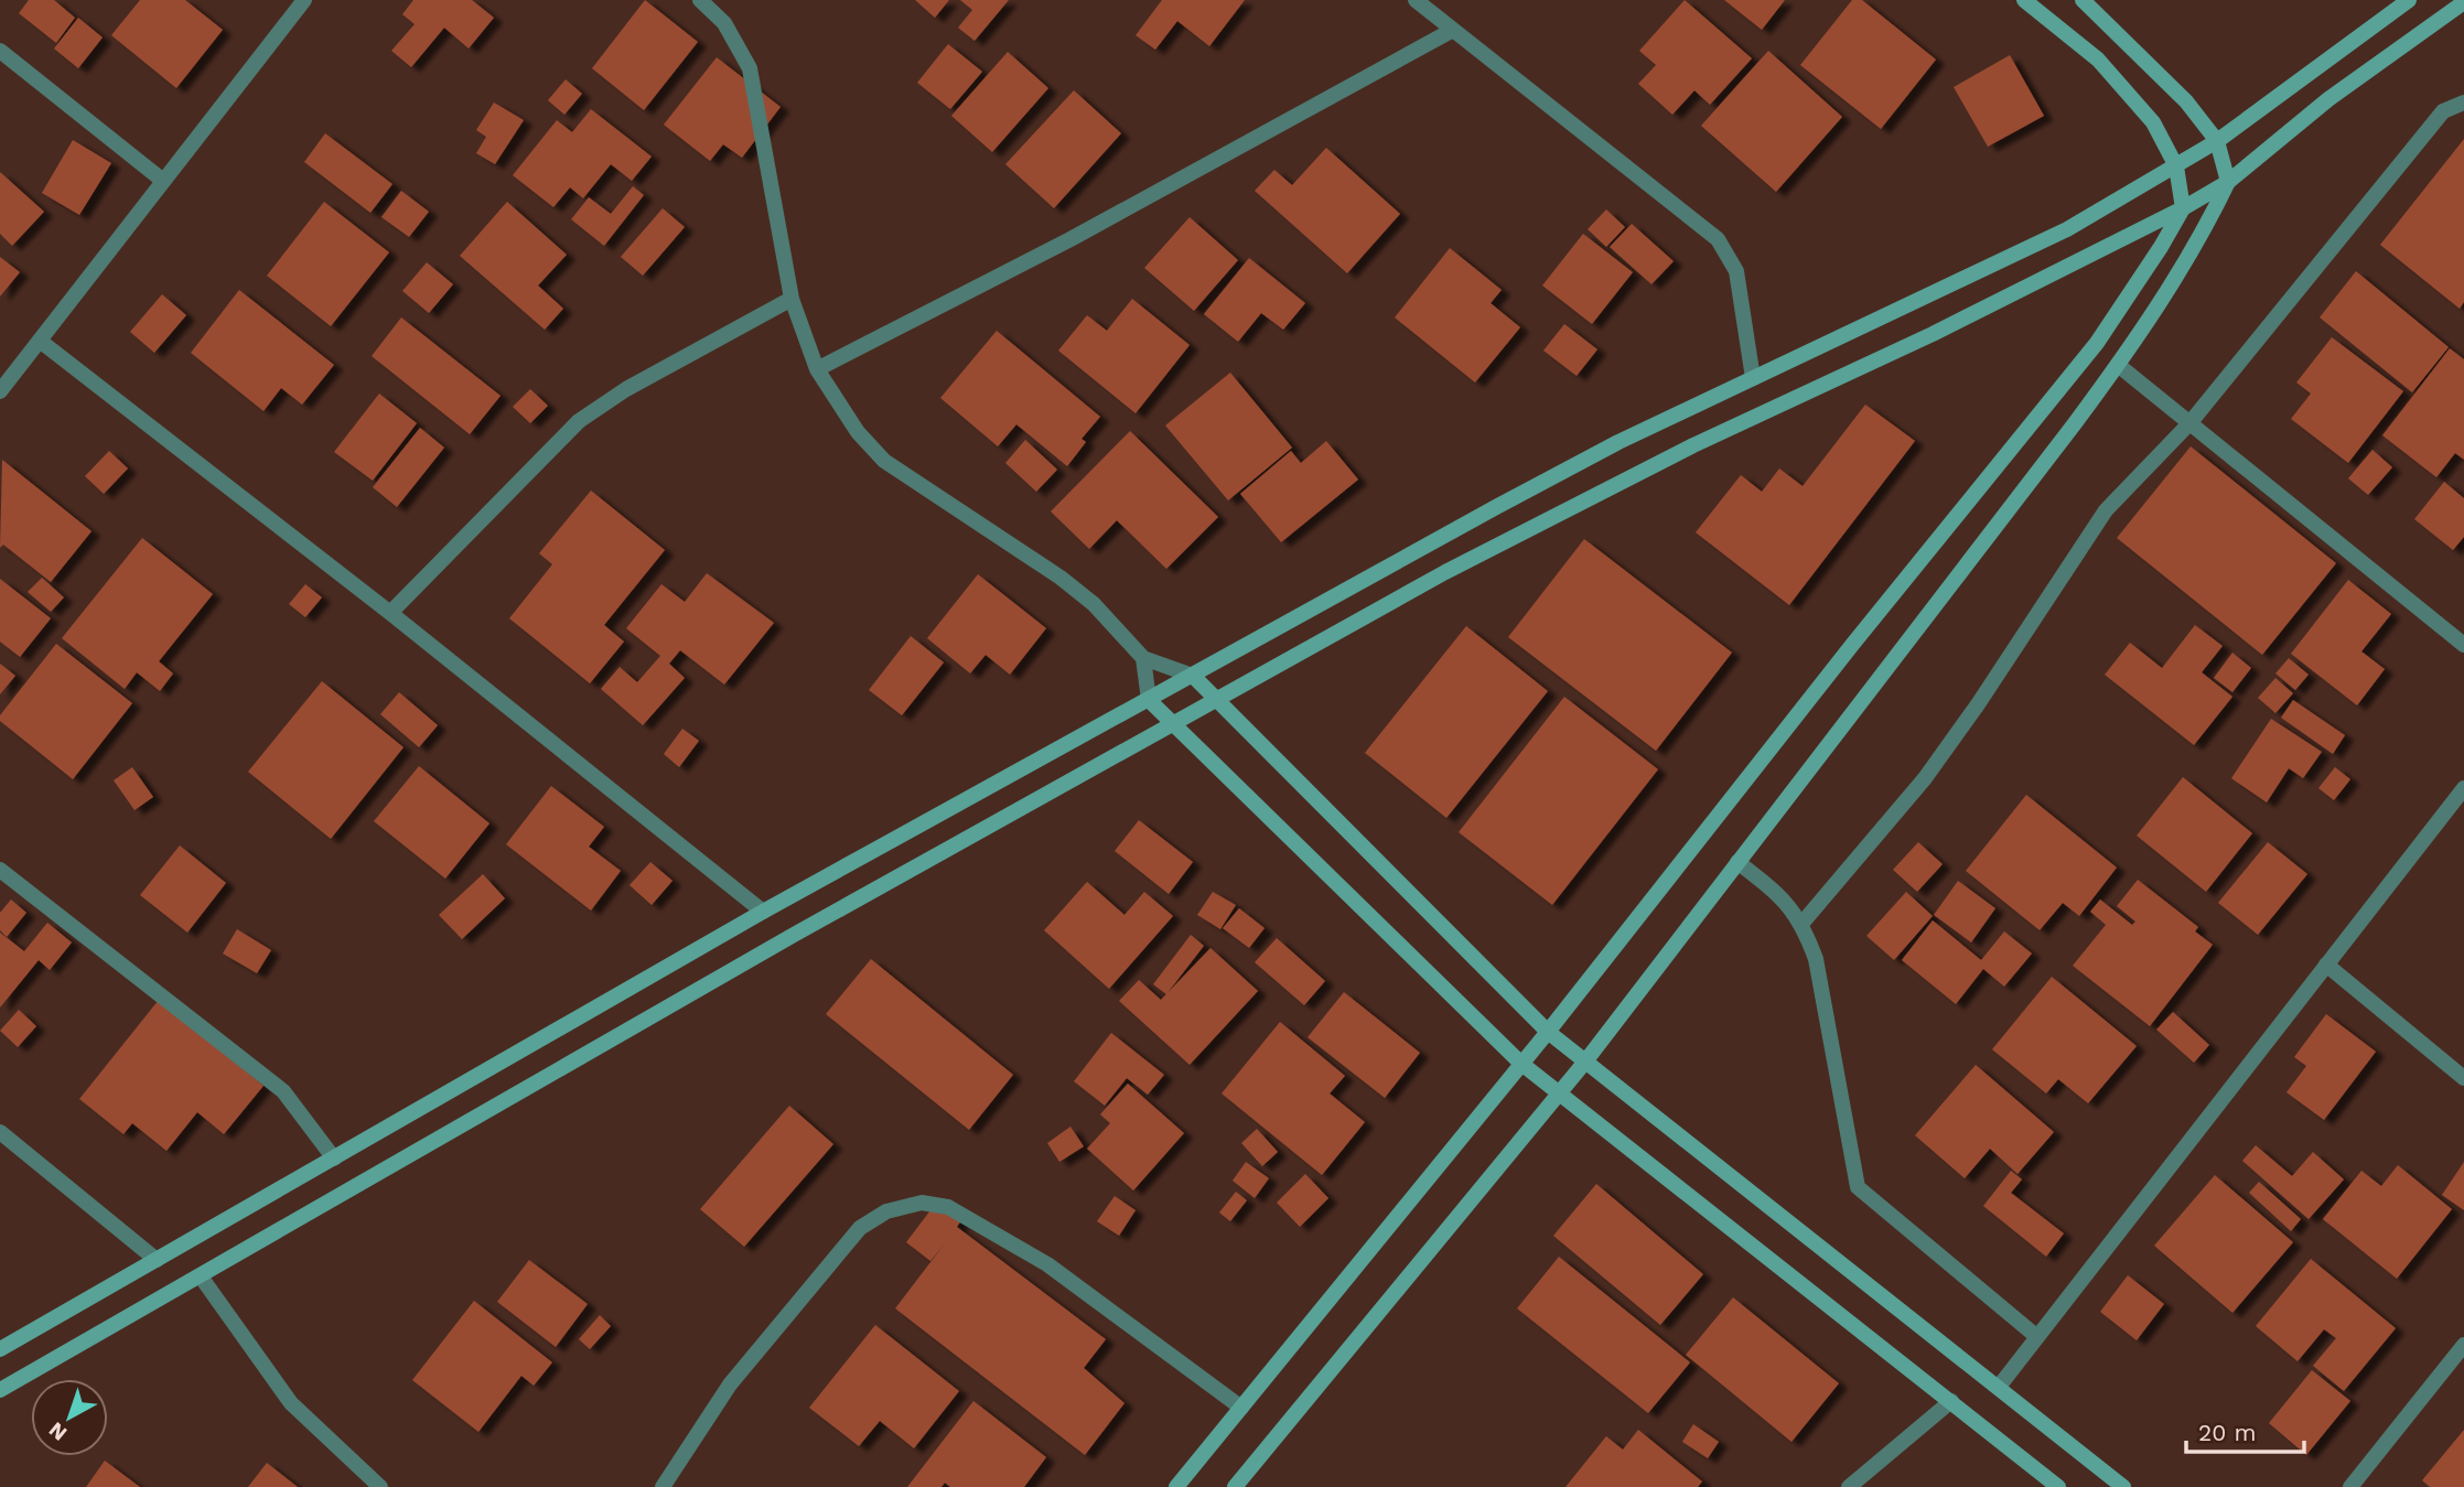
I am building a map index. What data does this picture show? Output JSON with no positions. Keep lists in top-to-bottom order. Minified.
{"scale_bar":"20 m","north":"bottom left"}
